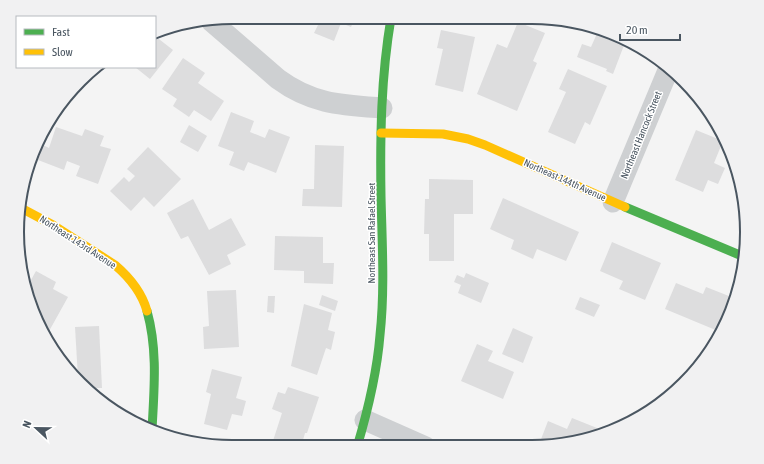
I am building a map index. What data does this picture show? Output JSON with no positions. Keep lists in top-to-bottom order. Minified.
{"streets":{"street":["Northeast Hancock Street","Northeast 144th Avenue","Northeast San Rafael Street","Northeast 143rd Avenue"]},"crossings":[["Northeast Hancock Street","Northeast 144th Avenue"],["Northeast 144th Avenue","Northeast San Rafael Street"]],"legend":["Fast","Slow"],"scale_bar":"20 m","north":"left"}
